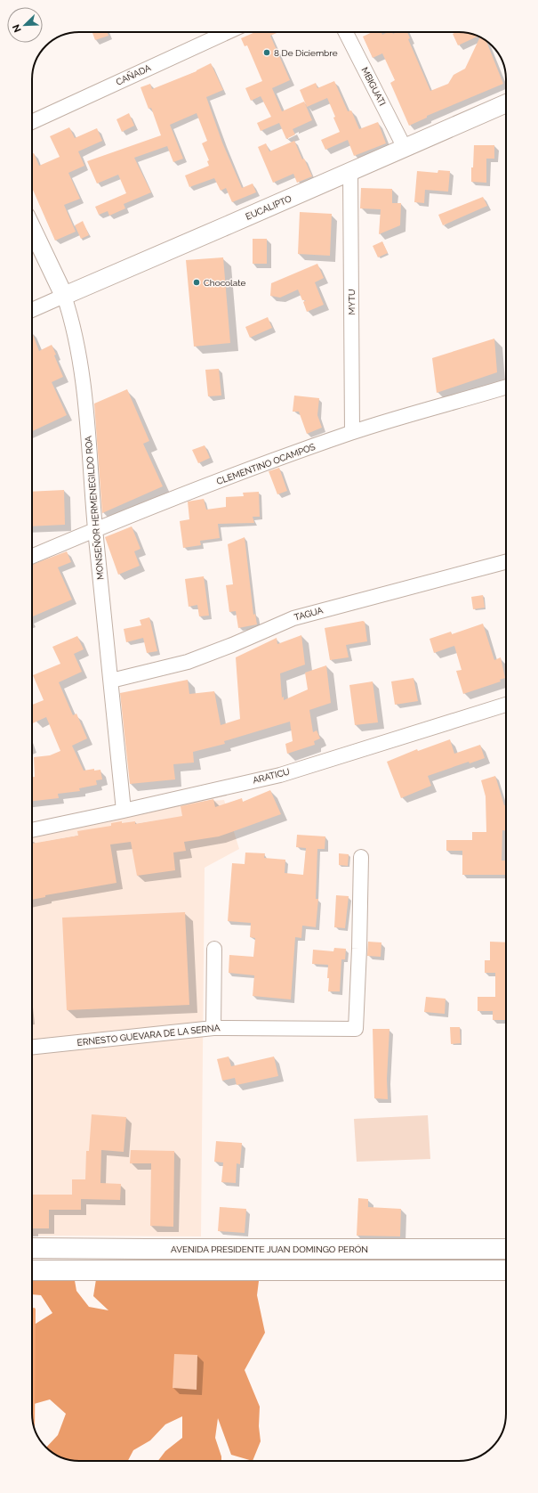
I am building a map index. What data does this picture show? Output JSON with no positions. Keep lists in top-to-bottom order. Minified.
{"streets":{"main road":["AVENIDA PRESIDENTE JUAN DOMINGO PERÓN"],"street":["CAÑADA","MBIGUATI","EUCALIPTO","MYTU","CLEMENTINO OCAMPOS","MONSEÑOR HERMENEGILDO ROA","TAGUA","ARATICU","ERNESTO GUEVARA DE LA SERNA"]},"crossings":[["MBIGUATI","EUCALIPTO"],["EUCALIPTO","MYTU"],["EUCALIPTO","MONSEÑOR HERMENEGILDO ROA"],["MYTU","CLEMENTINO OCAMPOS"],["CLEMENTINO OCAMPOS","MONSEÑOR HERMENEGILDO ROA"],["MONSEÑOR HERMENEGILDO ROA","TAGUA"],["MONSEÑOR HERMENEGILDO ROA","ARATICU"]],"places":["8 De Diciembre","Chocolate"],"north":"bottom left"}
